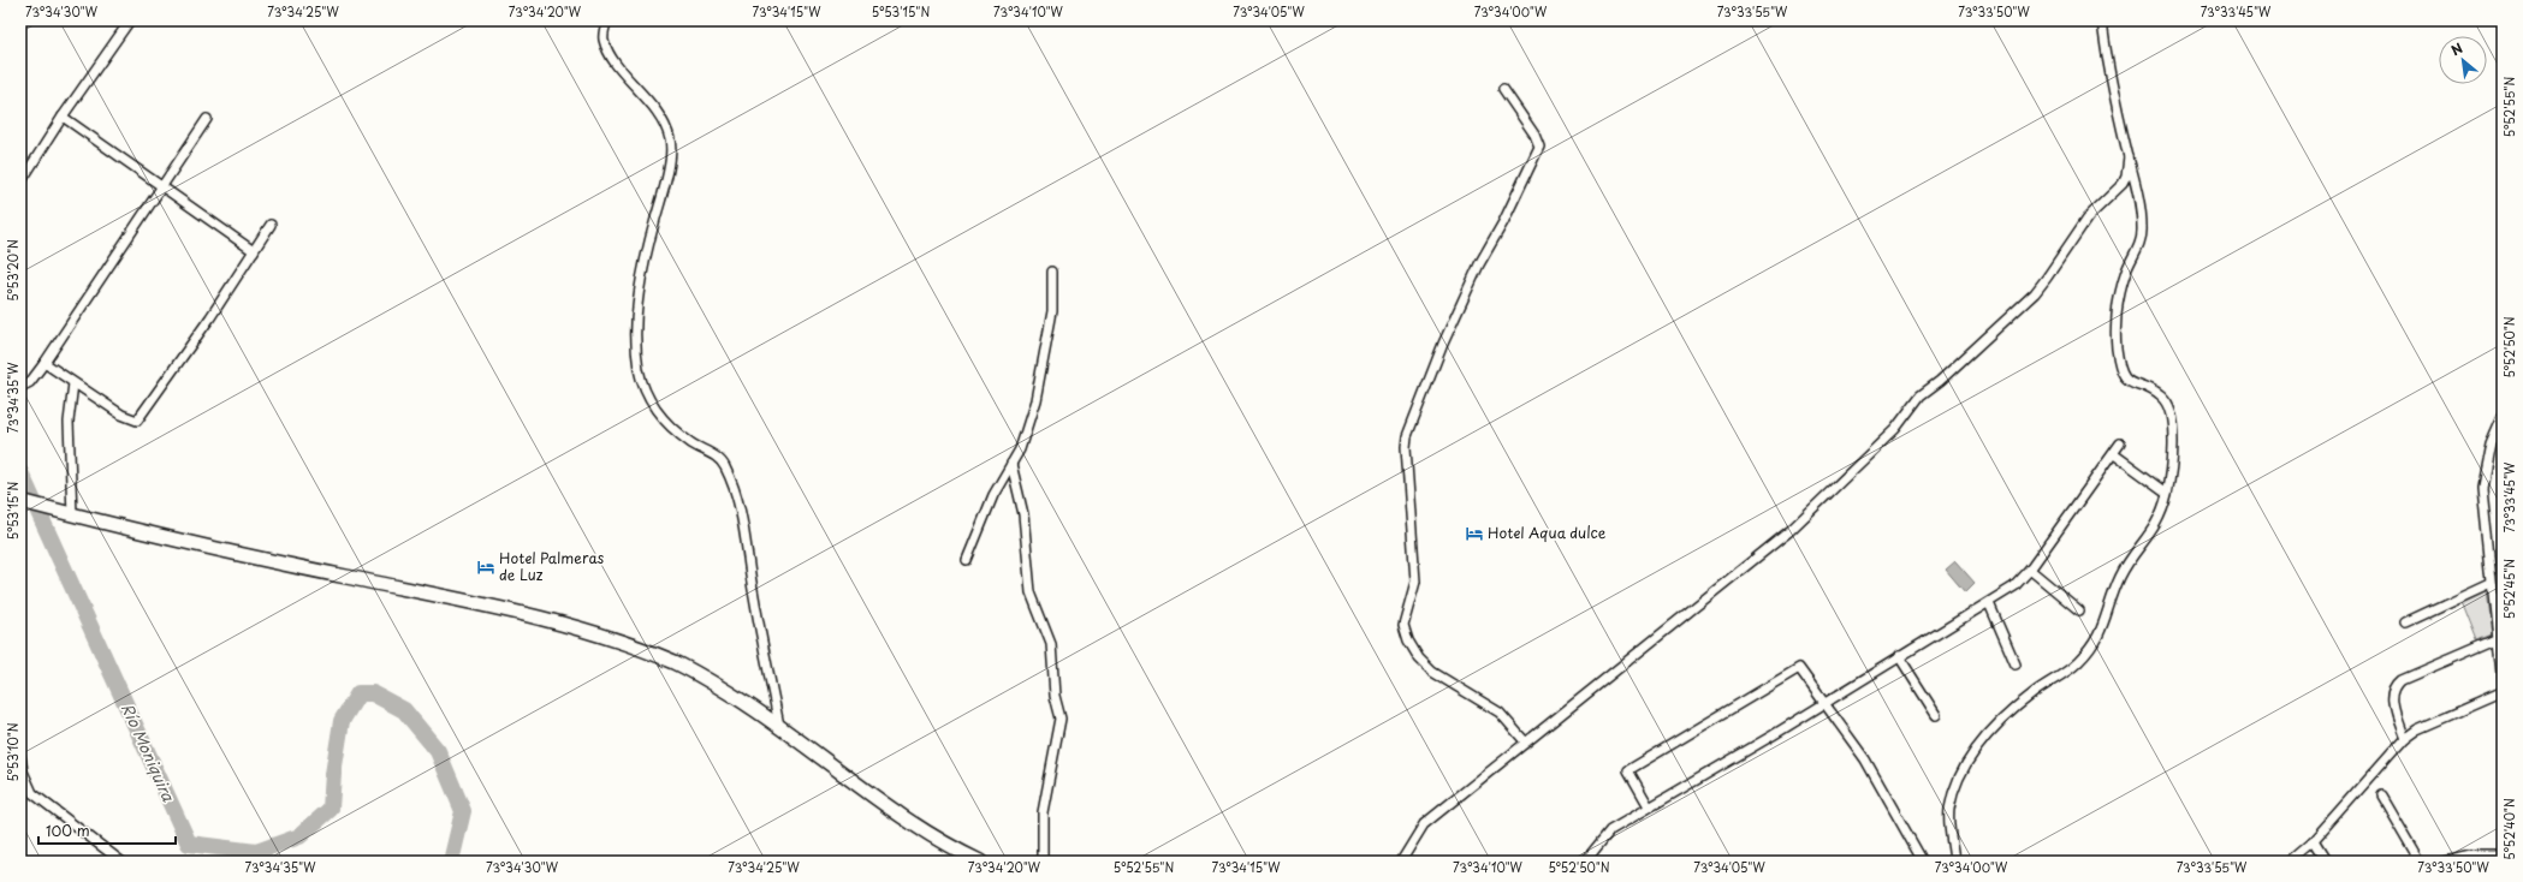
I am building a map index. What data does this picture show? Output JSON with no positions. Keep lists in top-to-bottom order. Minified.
{"water":["Río Moniquira"],"places":{"hotel":["Hotel Aqua dulce","Hotel Palmeras de Luz"]},"scale_bar":"100 m","north":"top left","coordinates":["73°34'30\"W","73°34'25\"W","73°34'20\"W","73°34'15\"W","5°53'15\"N","73°34'10\"W","73°34'05\"W","73°34'00\"W","73°33'55\"W","73°33'50\"W","73°33'45\"W","5°52'55\"N","5°53'20\"N","5°52'50\"N","73°34'35\"W","5°52'45\"N","5°53'10\"N","5°52'40\"N"]}
